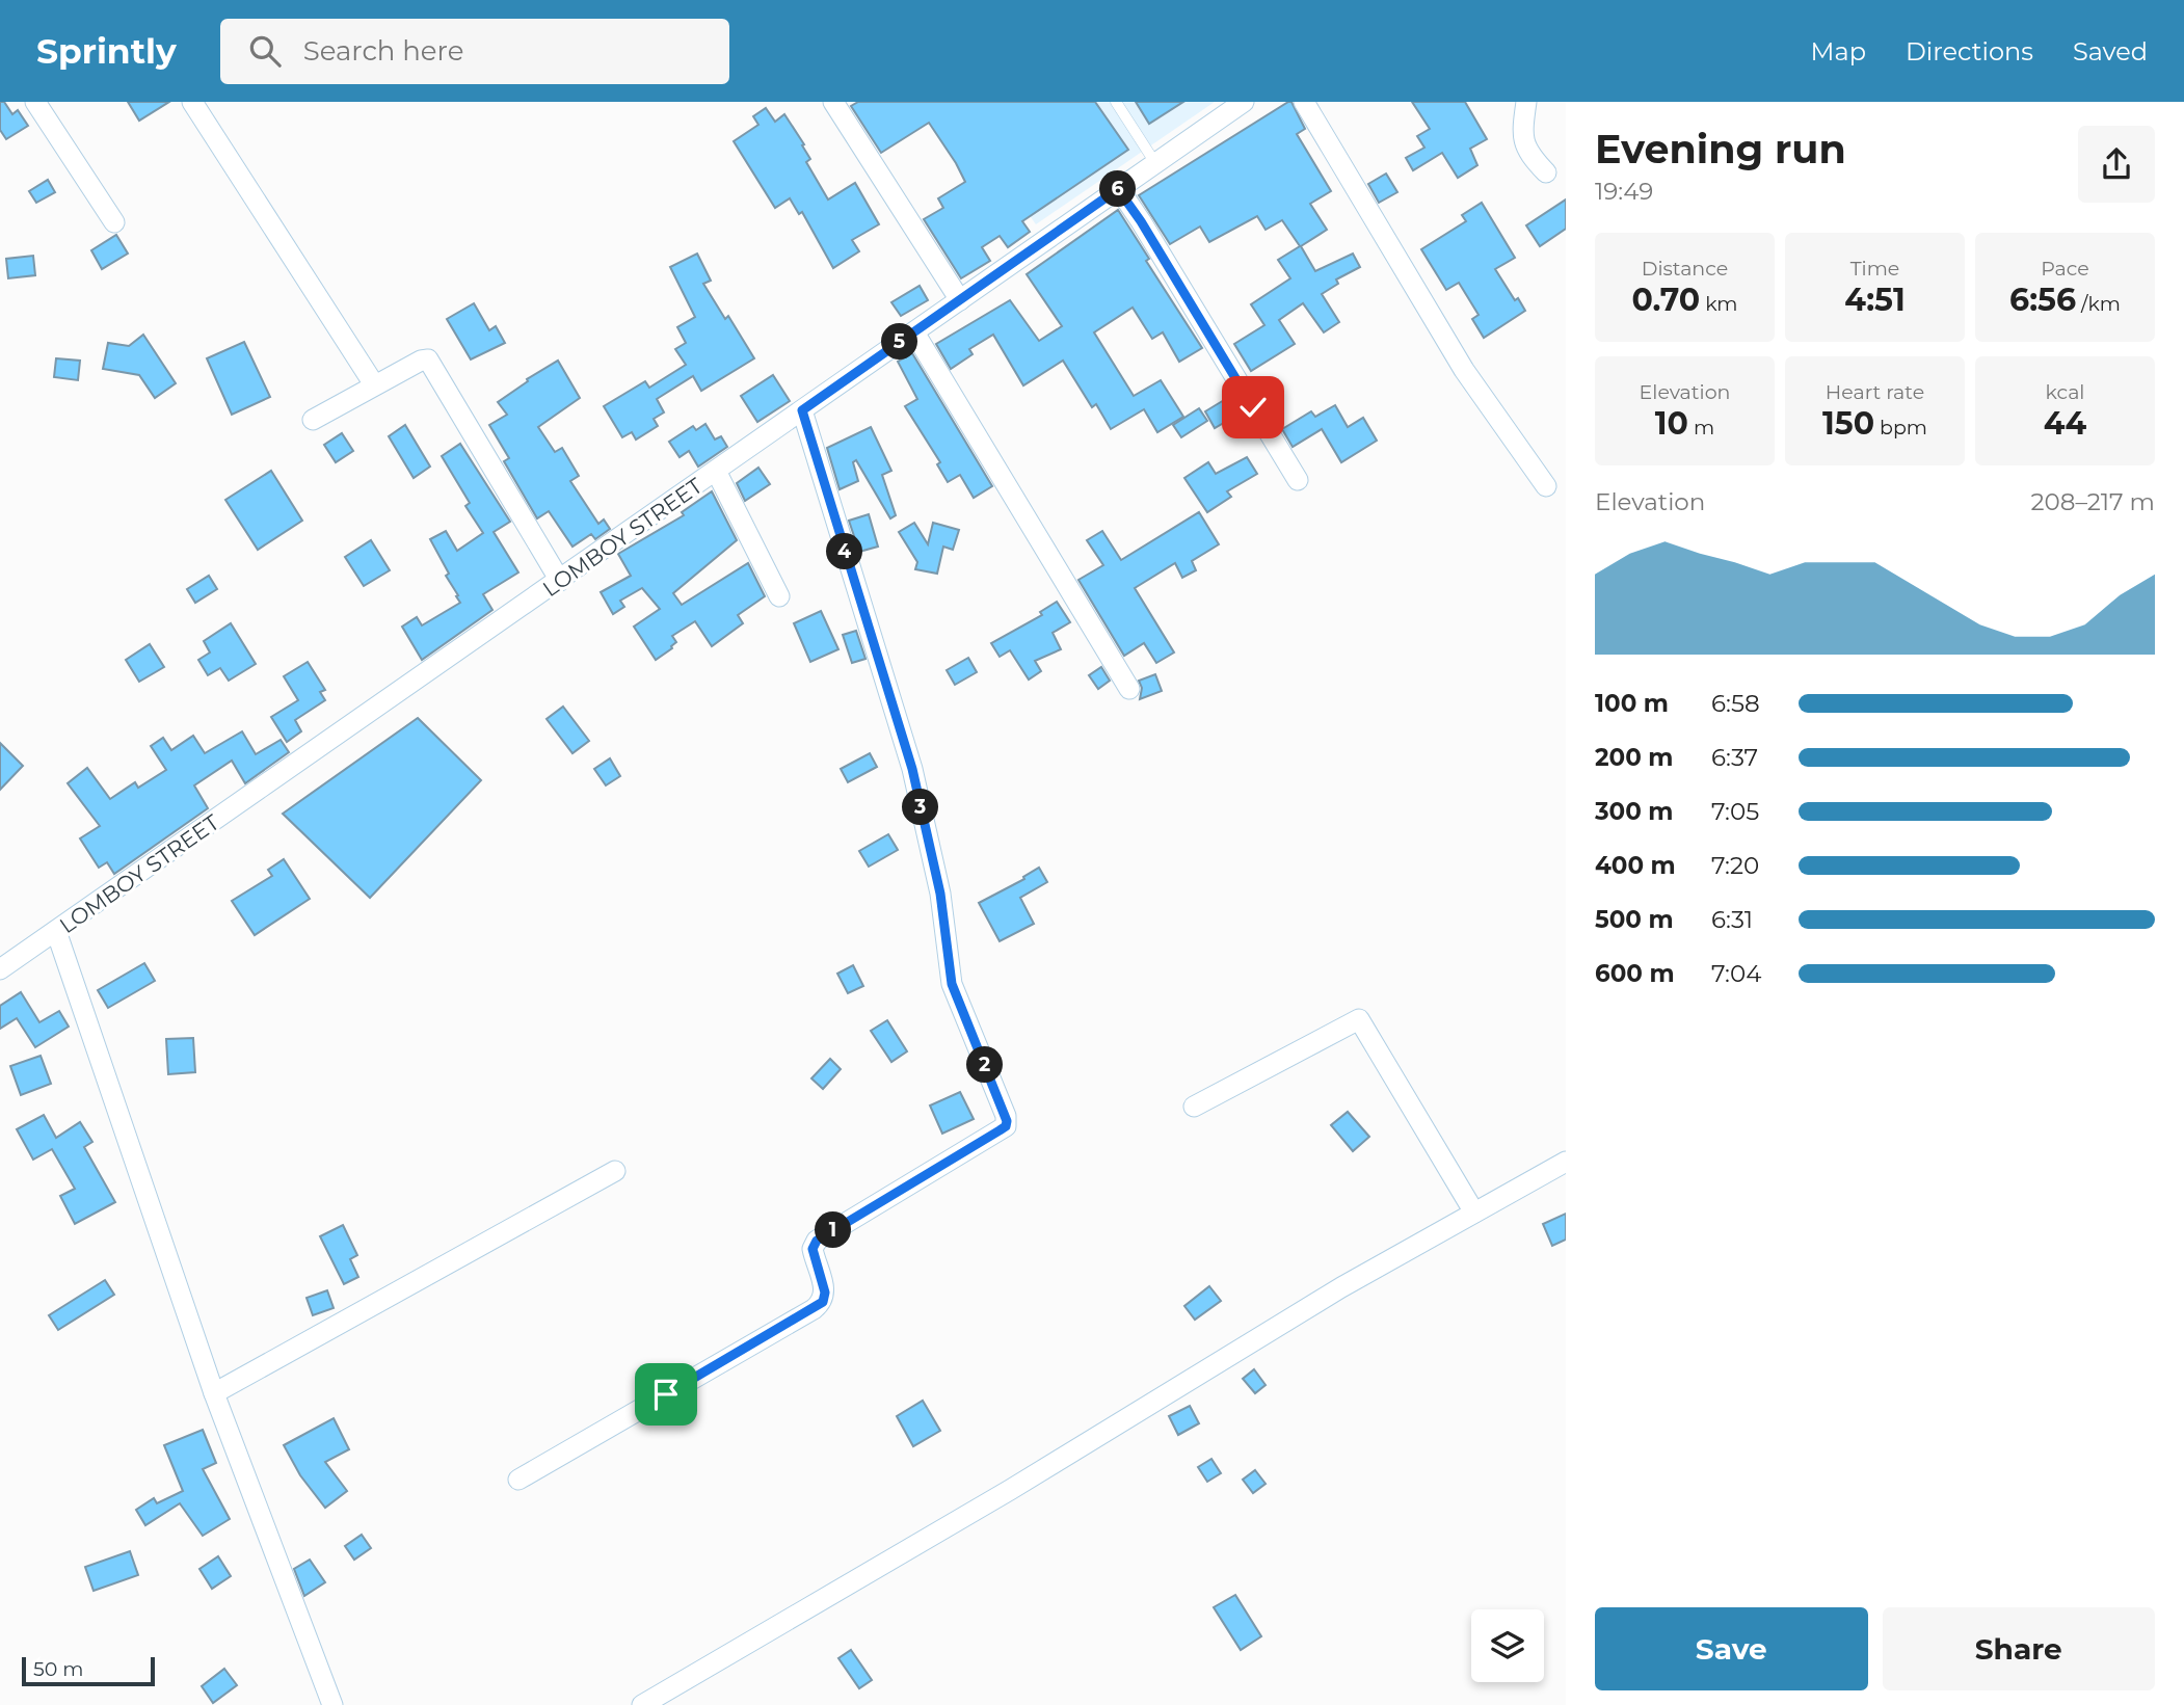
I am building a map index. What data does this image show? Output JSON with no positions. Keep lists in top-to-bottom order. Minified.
{"streets":{"street":["LOMBOY STREET"]},"scale_bar":"50 m","page":{"header":"Sprintly","search":"Search here","nav":["Map","Directions","Saved"],"heading":["Evening run","19:49"],"pins":["6","5","4","3","2","1"],"stats":[["Distance","0.70 km"],["Time","4:51"],["Pace","6:56 /km"],["Elevation","10 m"],["Heart rate","150 bpm"],["kcal","44"]],"chart":["Elevation","208–217 m"],"list":[{"name":"100 m","note":"6:58"},{"name":"200 m","note":"6:37"},{"name":"300 m","note":"7:05"},{"name":"400 m","note":"7:20"},{"name":"500 m","note":"6:31"},{"name":"600 m","note":"7:04"}],"buttons":["Save","Share"],"scale":"50 m"}}
